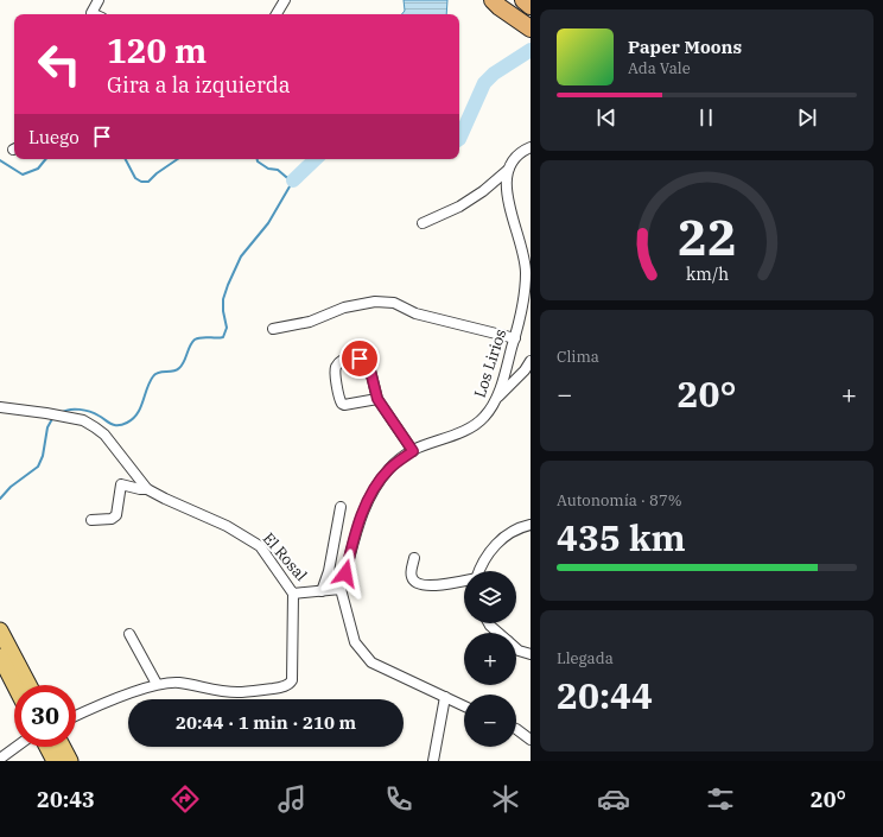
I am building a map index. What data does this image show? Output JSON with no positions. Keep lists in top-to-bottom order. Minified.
{"streets":{"street":["Los Lirios","El Rosal"]},"crossings":[["Los Lirios","El Rosal"]],"page":{"turn":["120 m","Gira a la izquierda"],"song":["Paper Moons","Ada Vale"],"then":"Luego","tile":["Clima",["Autonomía · 87%","435 km"],["Llegada","20:44"]],"heat":["−","20°","+"],"map_buttons":["+","−"],"limit":"30","trip":"20:44 · 1 min · 210 m","tabs":["20:43","20°"],"gauge":["22","km/h"]}}
